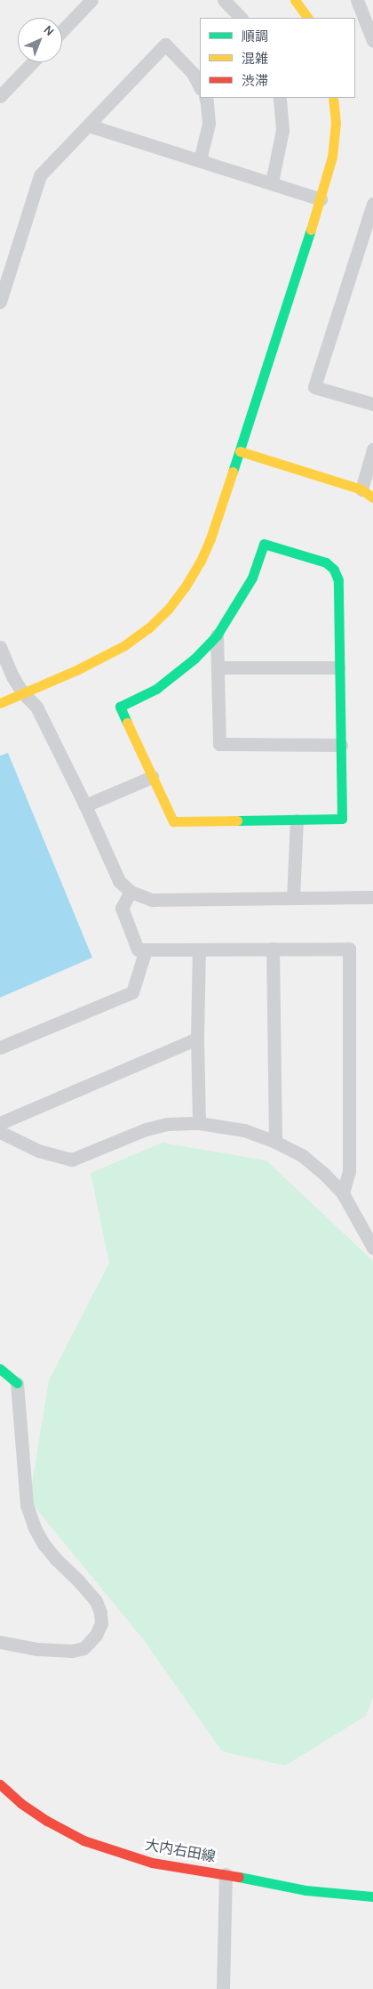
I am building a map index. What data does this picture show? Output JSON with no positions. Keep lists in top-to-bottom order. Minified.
{"streets":{"street":["大内右田線"]},"legend":["順調","混雑","渋滞"],"north":"top right"}
